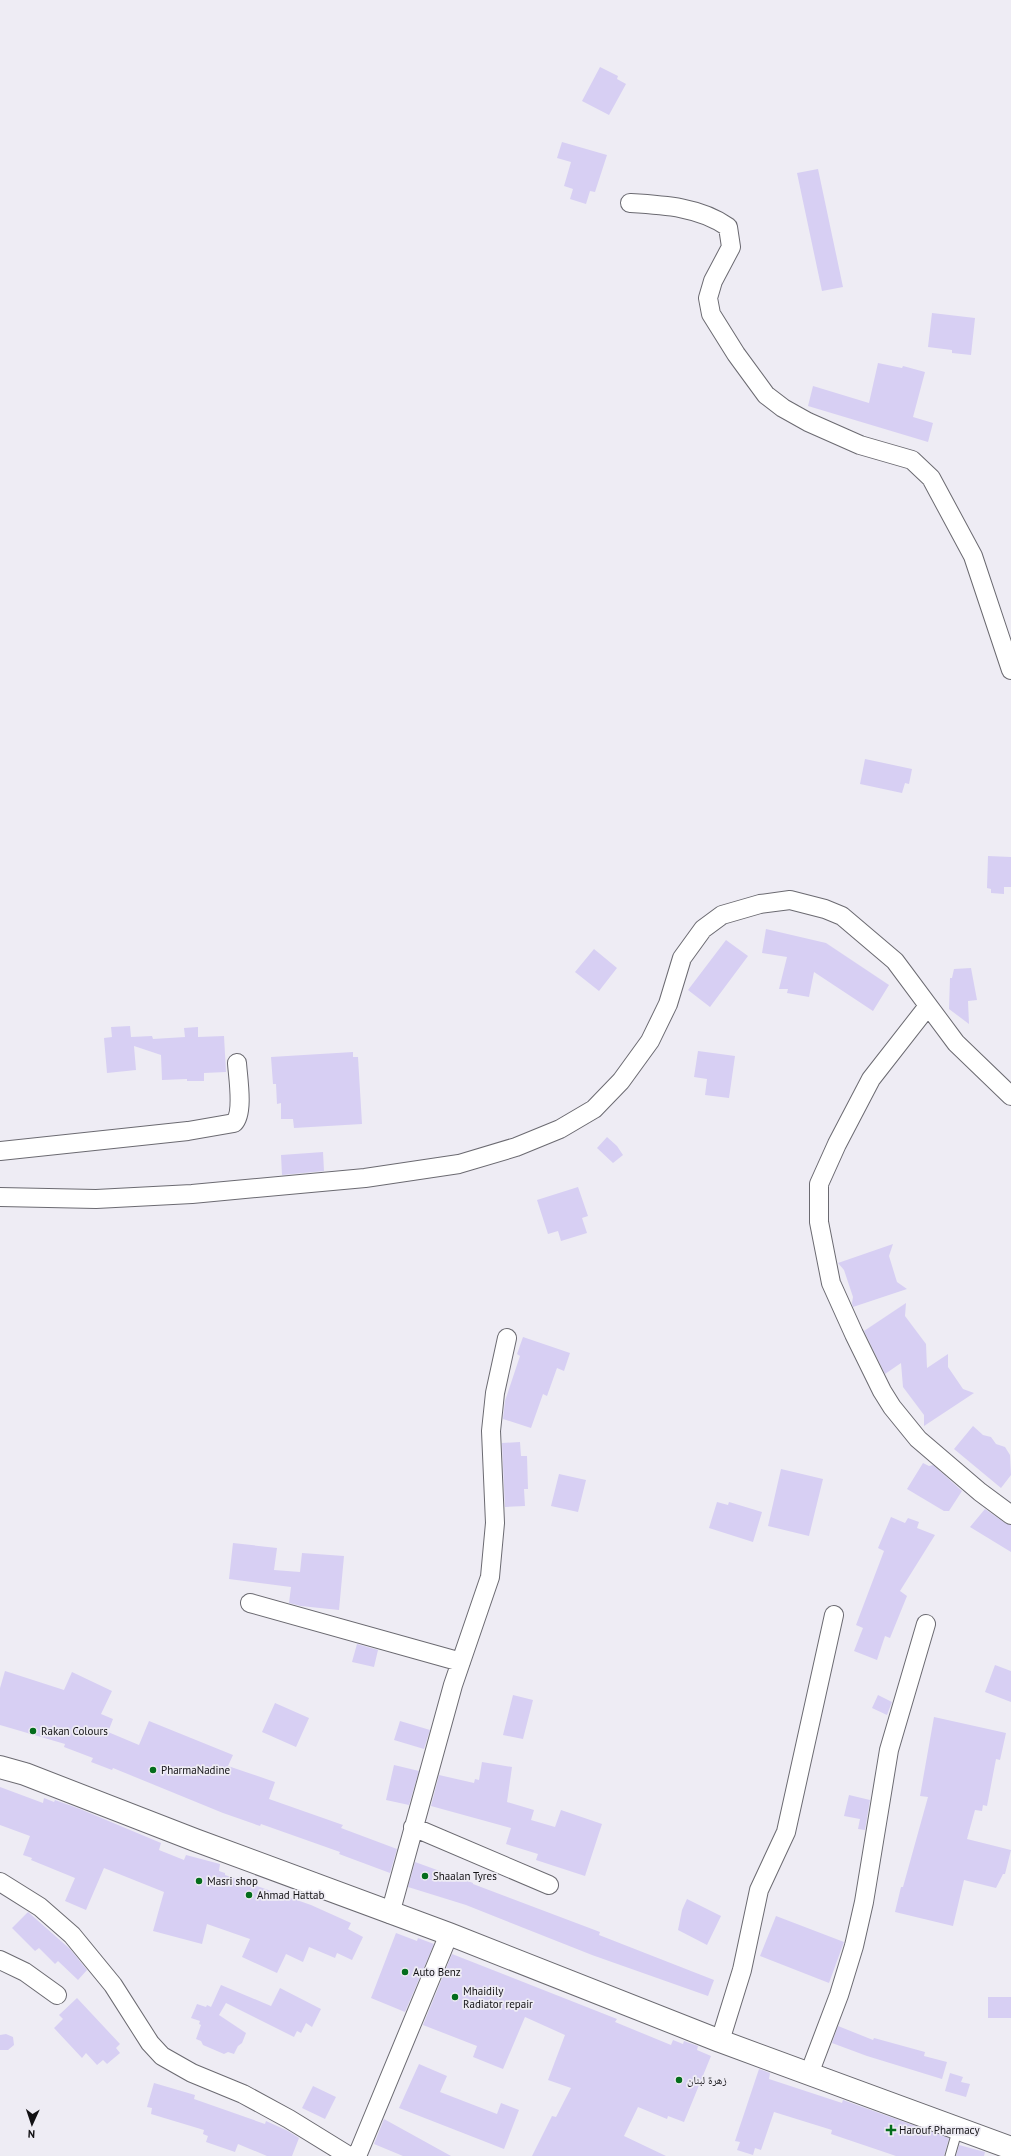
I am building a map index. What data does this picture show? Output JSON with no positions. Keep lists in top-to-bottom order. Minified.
{"places":{"other":["Rakan Colours","PharmaNadine","Shaalan Tyres","Masri shop","Ahmad Hattab","Auto Benz","Mhaidily Radiator repair","زهرة لبنان"],"health":["Harouf Pharmacy"]},"north":"bottom"}
